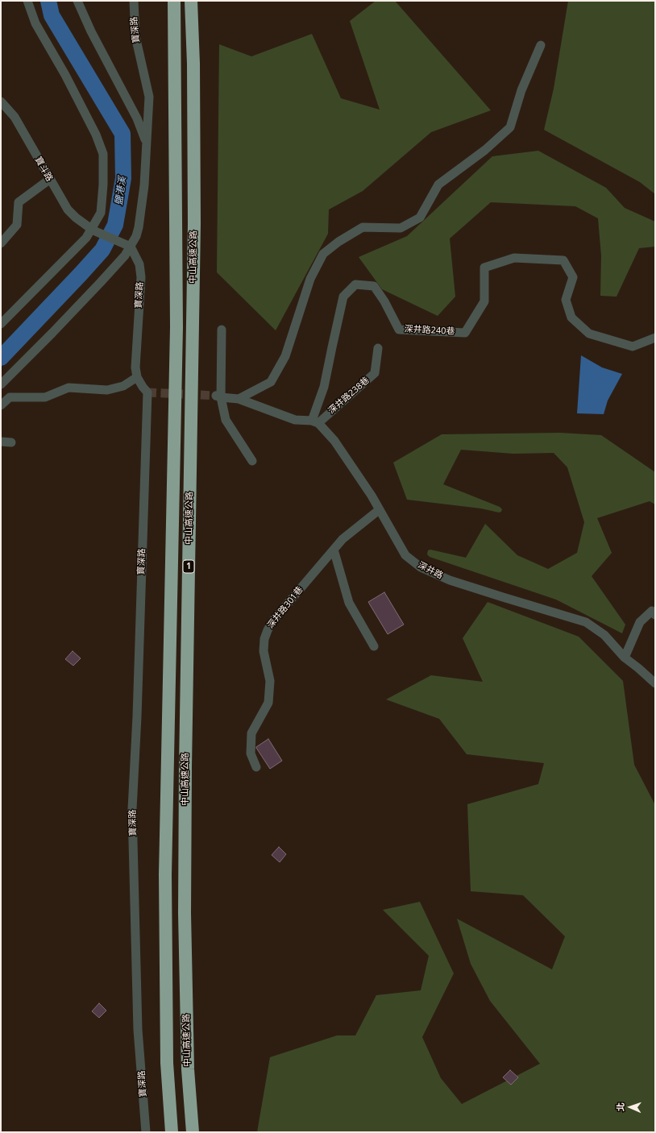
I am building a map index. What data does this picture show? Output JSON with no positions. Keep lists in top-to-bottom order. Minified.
{"streets":{"highway":["中山高速公路","1"],"street":["寶深路","寶斗路","深井路240巷","深井路238巷","深井路","深井路301巷"]},"crossings":[["寶深路","寶斗路"],["深井路240巷","深井路238巷"],["深井路240巷","深井路"],["深井路238巷","深井路"],["深井路","深井路301巷"]],"water":["鹽港溪"],"north":"left"}
